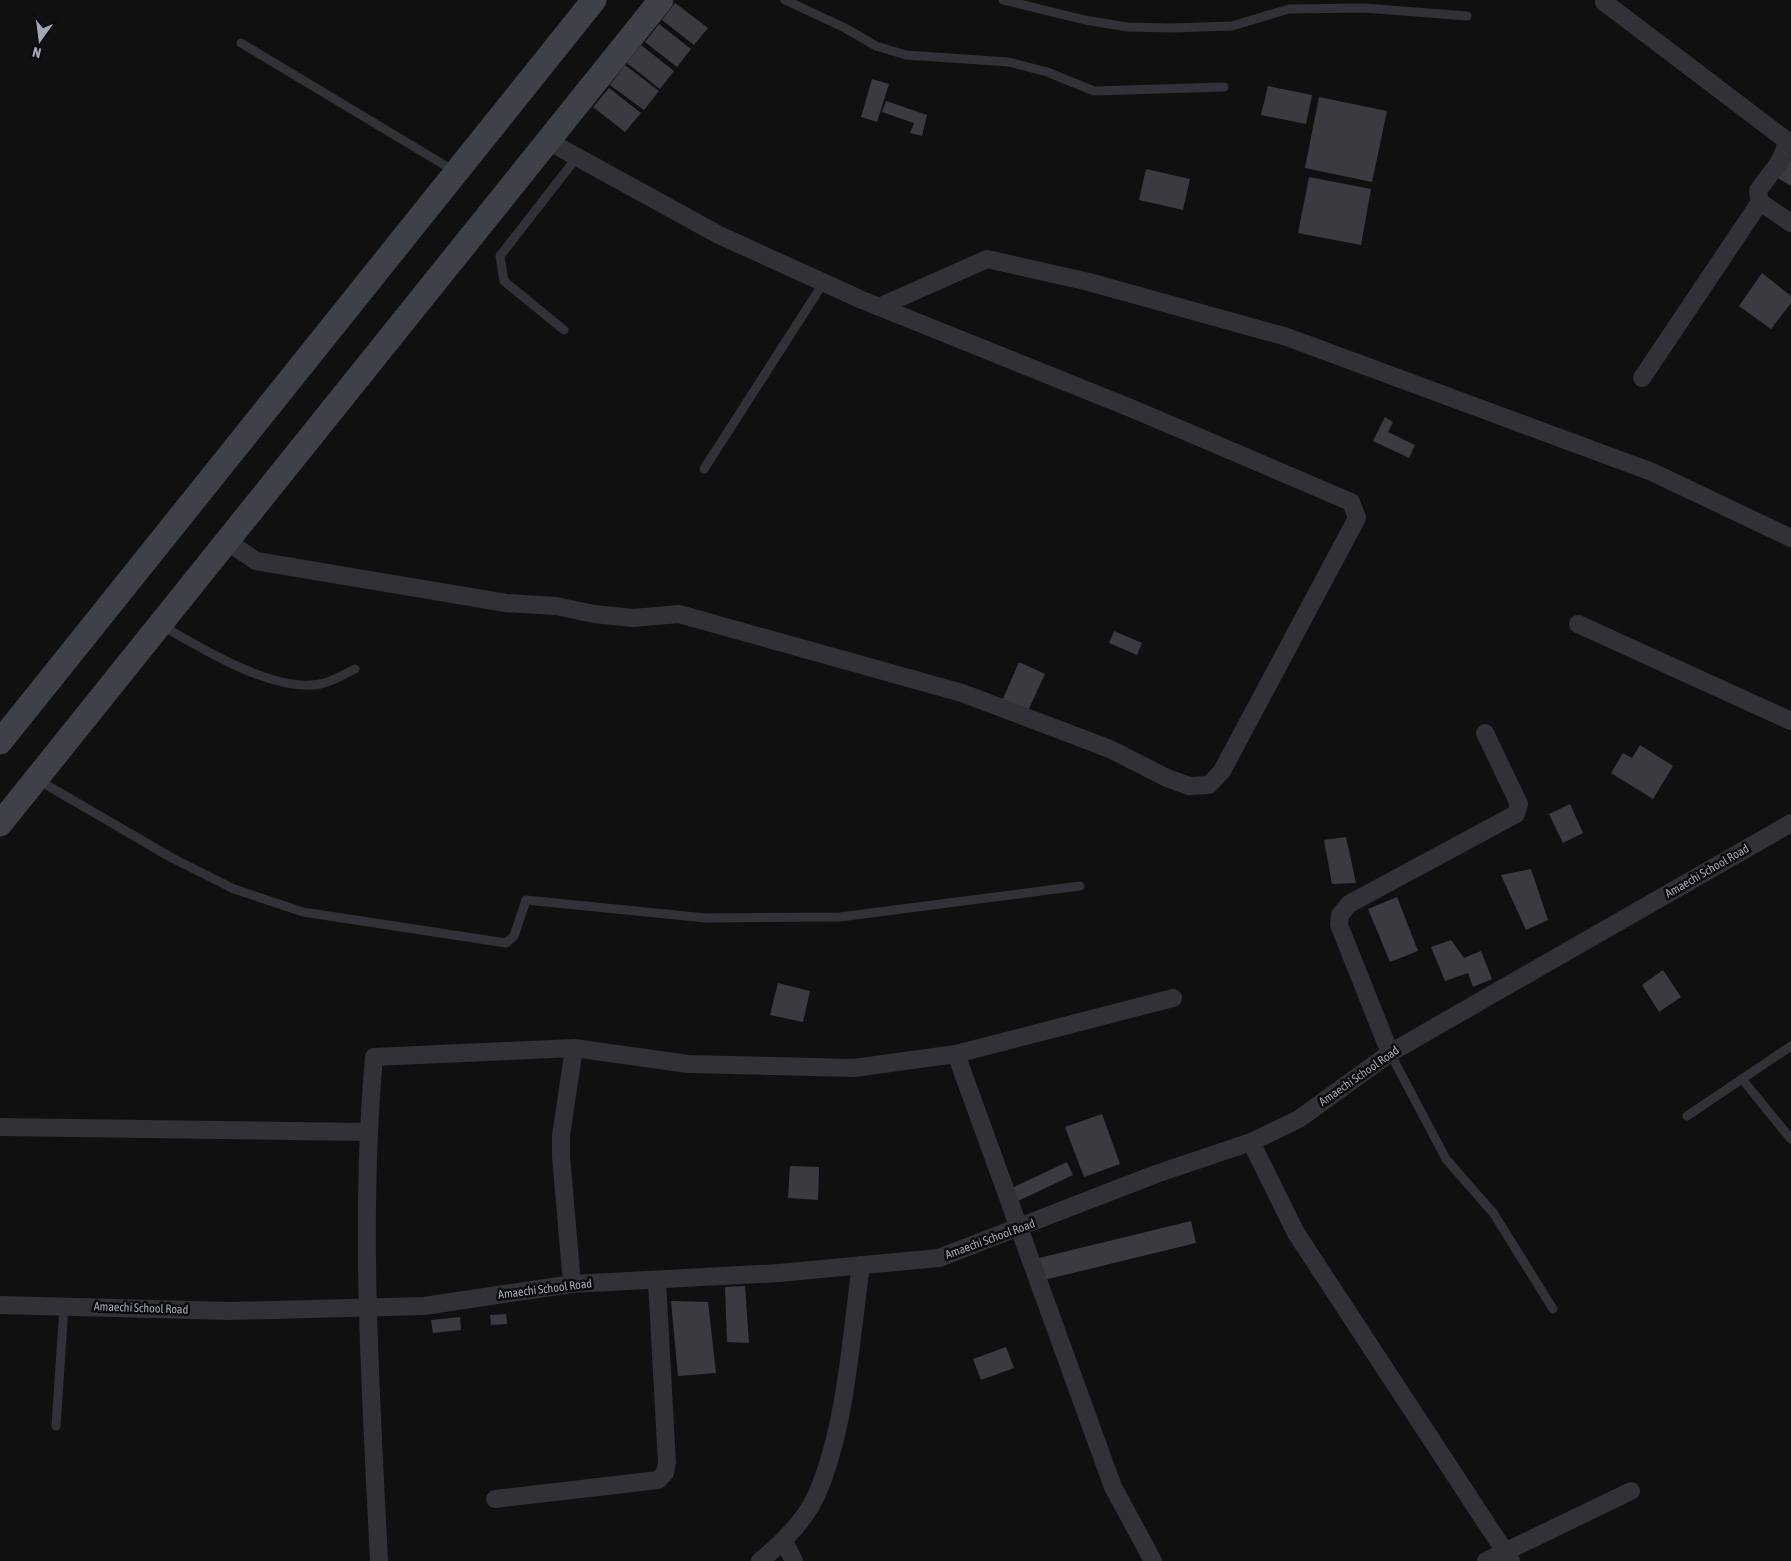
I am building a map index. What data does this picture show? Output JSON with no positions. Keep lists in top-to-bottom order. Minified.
{"streets":{"street":["Amaechi School Road"]},"north":"bottom"}
